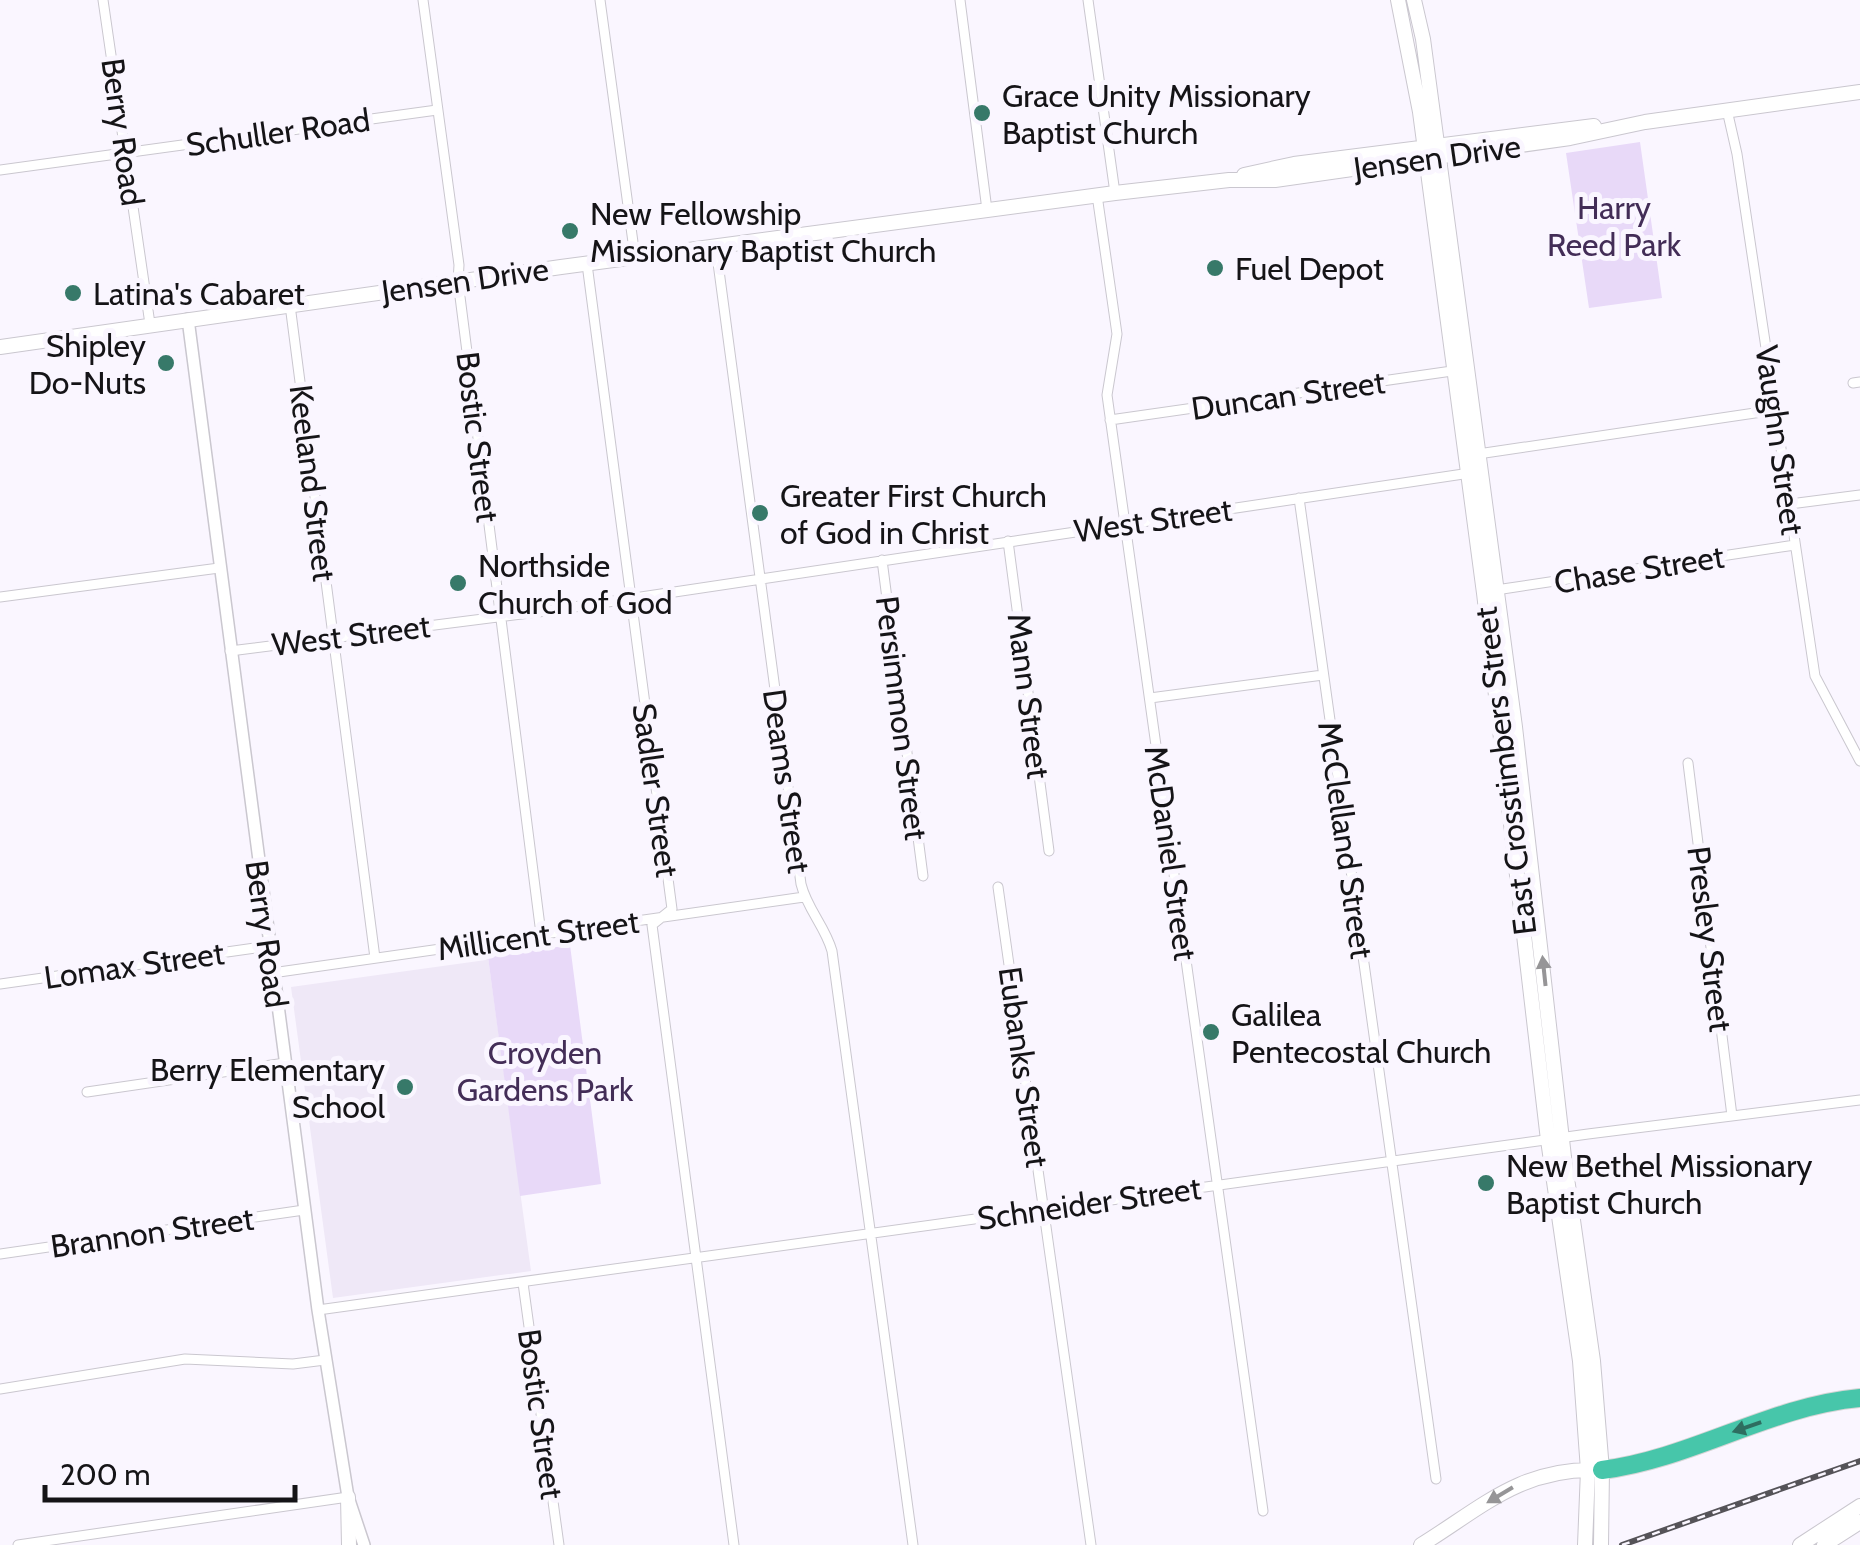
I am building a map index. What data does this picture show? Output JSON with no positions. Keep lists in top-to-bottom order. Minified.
{"streets":{"main road":["Jensen Drive","East Crosstimbers Street"],"street":["Berry Road","Schuller Road","Duncan Street","Bostic Street","Vaughn Street","Keeland Street","West Street","Chase Street","Mann Street","Persimmon Street","Deams Street","Sadler Street","McClelland Street","McDaniel Street","Millicent Street","Presley Street","Lomax Street","Eubanks Street","Schneider Street","Brannon Street"]},"crossings":[["Berry Road","Schuller Road"],["Berry Road","Jensen Drive"],["Berry Road","West Street"],["Berry Road","Millicent Street"],["Berry Road","Lomax Street"],["Berry Road","Schneider Street"],["Berry Road","Brannon Street"],["Schuller Road","Bostic Street"],["Jensen Drive","Bostic Street"],["Jensen Drive","Vaughn Street"],["Jensen Drive","Keeland Street"],["Jensen Drive","East Crosstimbers Street"],["Jensen Drive","Deams Street"],["Jensen Drive","Sadler Street"],["Jensen Drive","McDaniel Street"],["Duncan Street","East Crosstimbers Street"],["Duncan Street","McDaniel Street"],["Bostic Street","West Street"],["Bostic Street","Millicent Street"],["Bostic Street","Schneider Street"],["Vaughn Street","Chase Street"],["Keeland Street","West Street"],["Keeland Street","Millicent Street"],["West Street","Mann Street"],["West Street","Persimmon Street"],["West Street","East Crosstimbers Street"],["West Street","Deams Street"],["West Street","Sadler Street"],["West Street","McClelland Street"],["West Street","McDaniel Street"],["Chase Street","East Crosstimbers Street"],["East Crosstimbers Street","Schneider Street"],["Deams Street","Millicent Street"],["Deams Street","Schneider Street"],["Sadler Street","Millicent Street"],["Sadler Street","Schneider Street"],["McClelland Street","Schneider Street"],["McDaniel Street","Schneider Street"],["Presley Street","Schneider Street"],["Eubanks Street","Schneider Street"]],"parks":["Harry Reed Park","Croyden Gardens Park"],"places":["Grace Unity Missionary Baptist Church","New Fellowship Missionary Baptist Church","Fuel Depot","Latina's Cabaret","Shipley Do-Nuts","Greater First Church of God in Christ","Northside Church of God","Galilea Pentecostal Church","Berry Elementary School","New Bethel Missionary Baptist Church"],"scale_bar":"200 m"}
